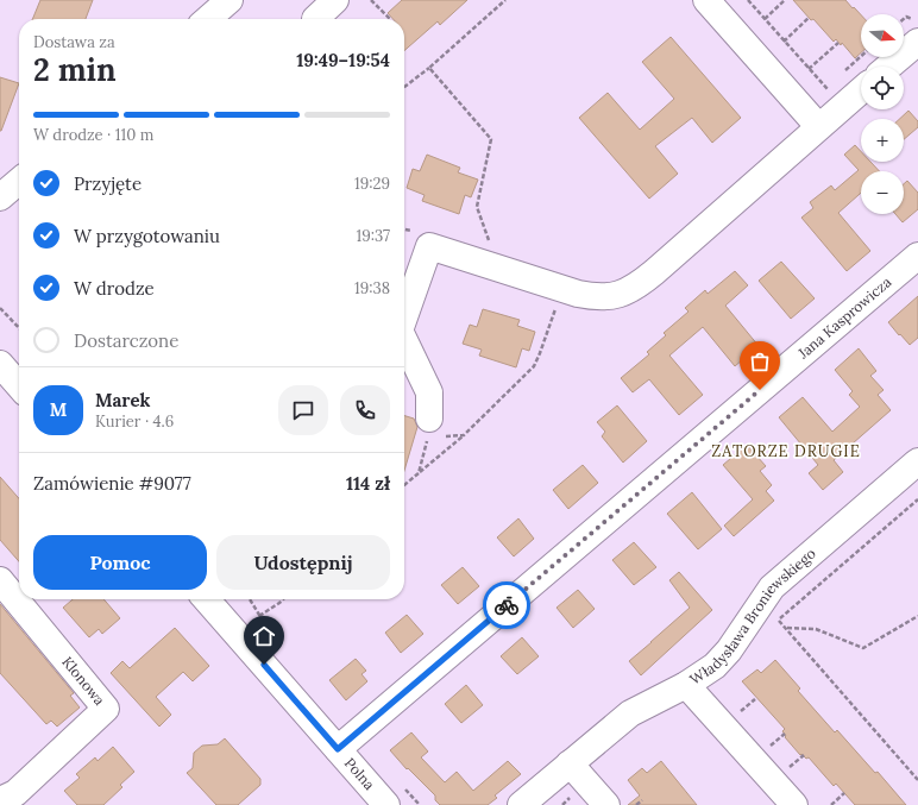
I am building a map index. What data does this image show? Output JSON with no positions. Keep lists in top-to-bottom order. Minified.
{"streets":{"street":["Jana Kasprowicza","Władysława Broniewskiego","Klonowa","Polna"]},"crossings":[["Jana Kasprowicza","Polna"]],"districts":["ZATORZE DRUGIE"],"north":"right","page":{"map_buttons":["+","−"],"heading":["2 min","Dostawa za","19:49–19:54"],"panel":["Marek","Kurier · 4.6","Zamówienie #9077","114 zł"],"bar":"W drodze · 110 m","list":[["Przyjęte","19:29"],["W przygotowaniu","19:37"],["W drodze","19:38"],"Dostarczone"],"round":"M","buttons":["Pomoc","Udostępnij"]}}
